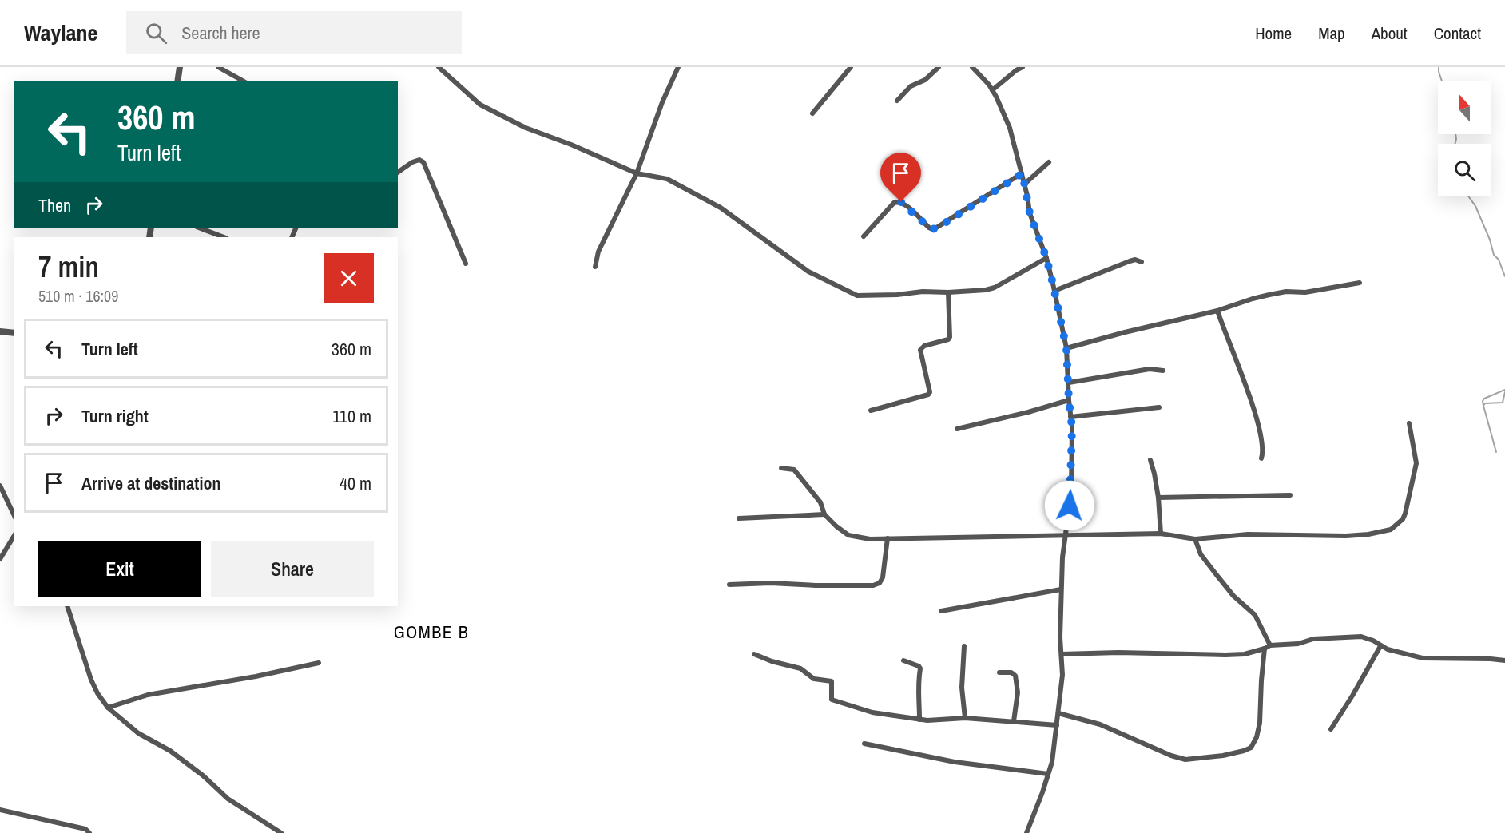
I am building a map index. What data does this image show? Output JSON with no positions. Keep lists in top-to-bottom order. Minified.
{"districts":["GOMBE B"],"north":"top","page":{"header":"Waylane","search":"Search here","nav":["Home","Map","About","Contact"],"turn":["360 m","Turn left"],"then":"Then","heading":["7 min","510 m · 16:09"],"list":[{"name":"Turn left","value":"360 m"},{"name":"Turn right","value":"110 m"},{"name":"Arrive at destination","value":"40 m"}],"buttons":["Exit","Share"]}}
